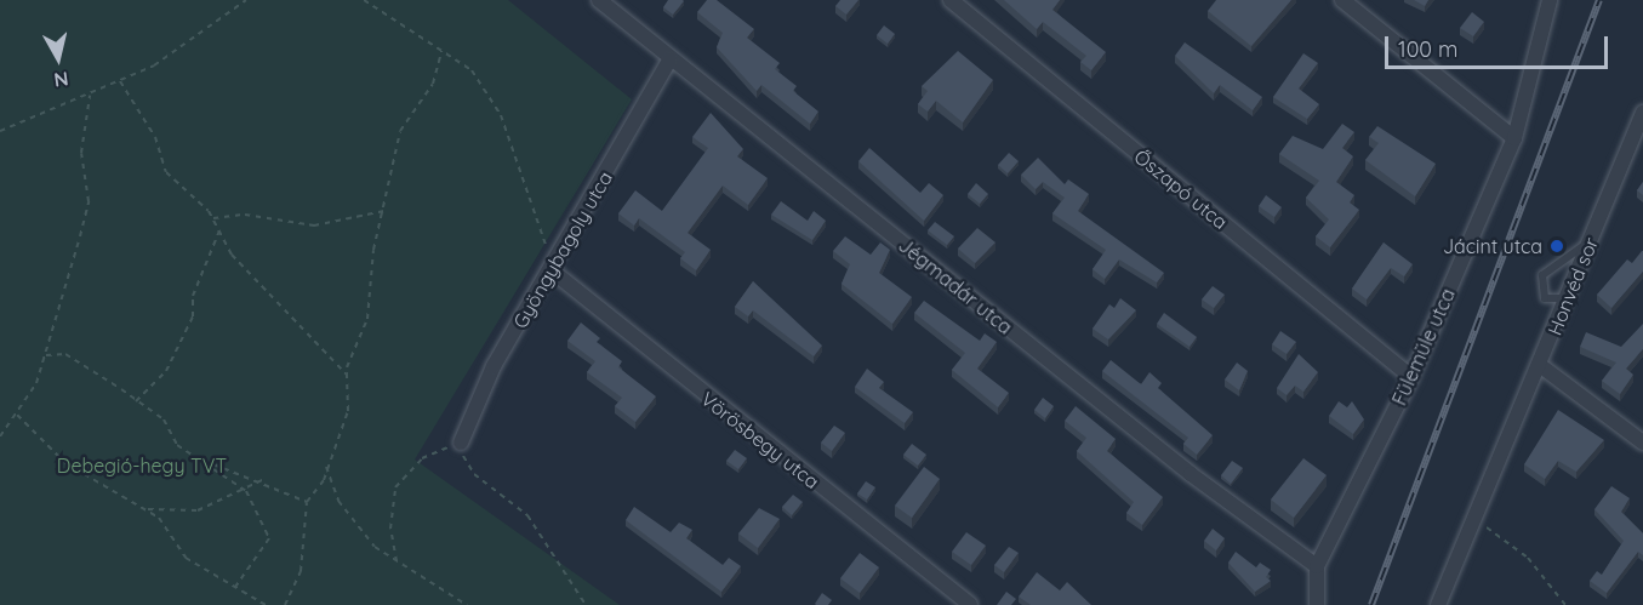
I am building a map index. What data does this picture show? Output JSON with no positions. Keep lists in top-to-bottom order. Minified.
{"streets":{"street":["Őszapó utca","Gyöngybagoly utca","Jégmadár utca","Honvéd sor","Fülemüle utca","Vörösbegy utca"]},"crossings":[["Őszapó utca","Fülemüle utca"],["Gyöngybagoly utca","Jégmadár utca"],["Gyöngybagoly utca","Vörösbegy utca"],["Jégmadár utca","Fülemüle utca"]],"parks":["Debegió-hegy TVT"],"places":["Jácint utca"],"scale_bar":"100 m","north":"bottom"}
